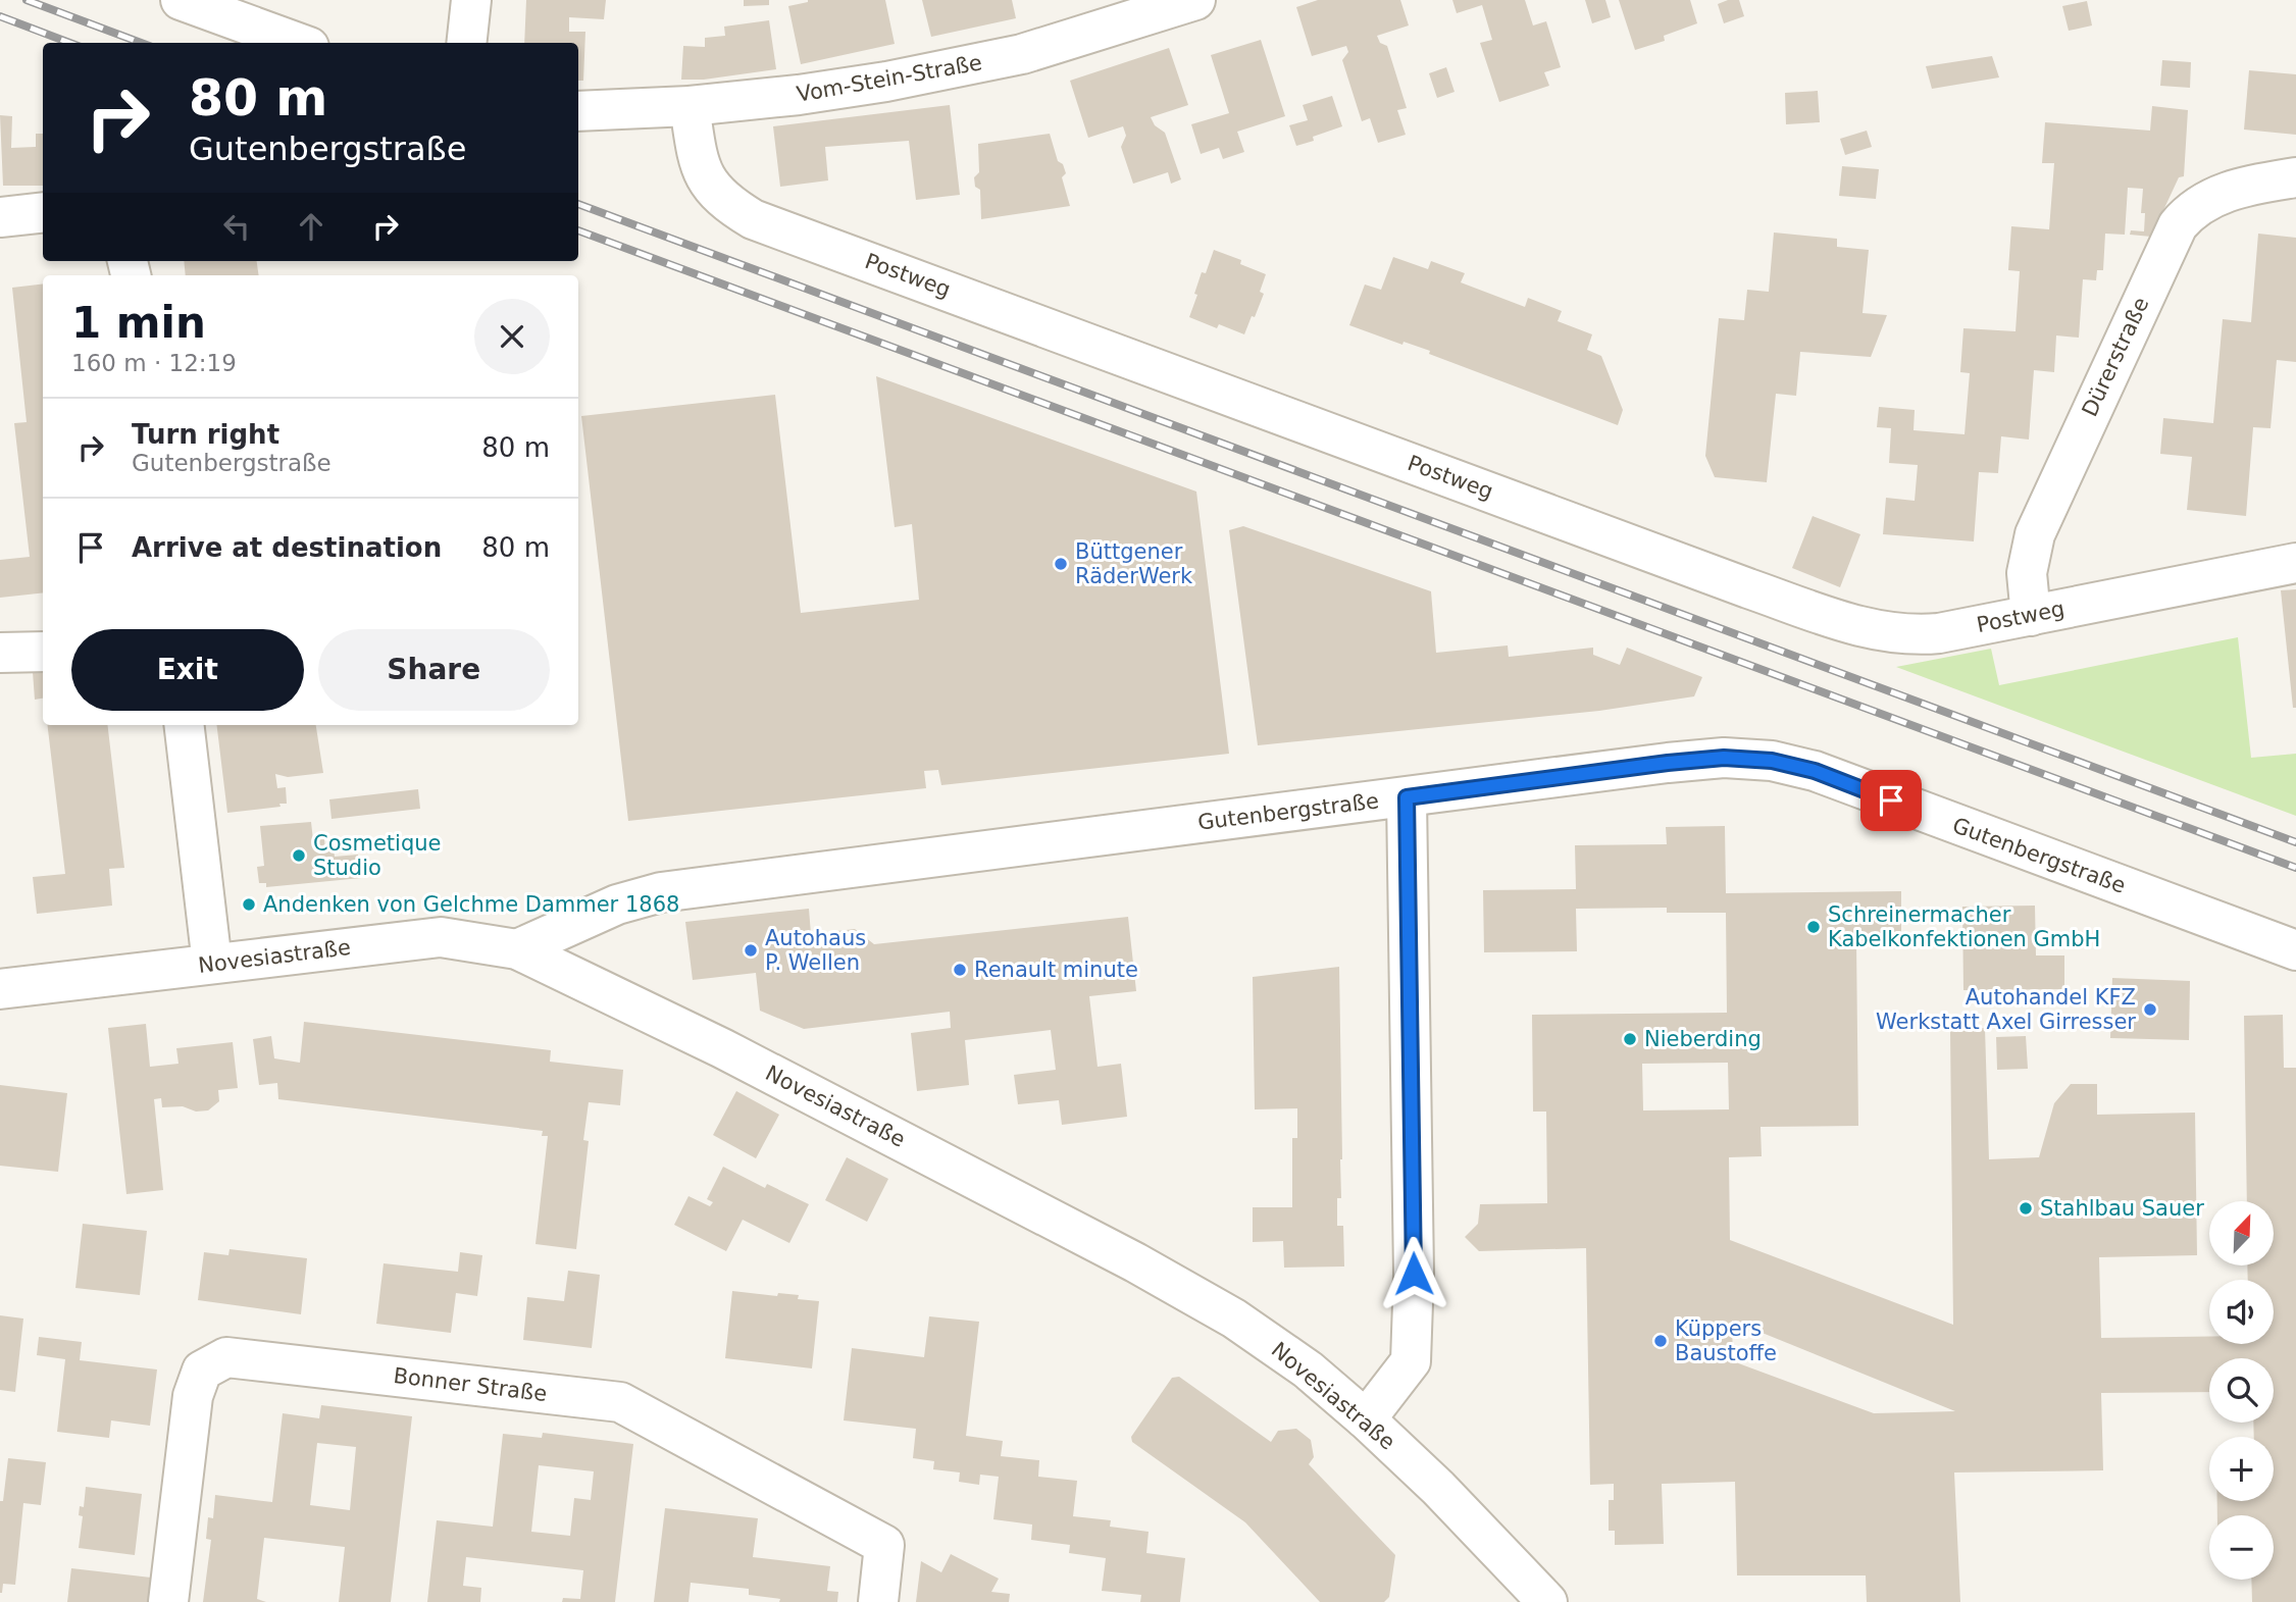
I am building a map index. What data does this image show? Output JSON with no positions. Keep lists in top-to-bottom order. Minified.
{"streets":{"street":["Vom-Stein-Straße","Postweg","Dürerstraße","Gutenbergstraße","Novesiastraße","Bonner Straße"]},"crossings":[["Vom-Stein-Straße","Postweg"],["Postweg","Dürerstraße"],["Gutenbergstraße","Novesiastraße"]],"places":["Büttgener RäderWerk","Cosmetique Studio","Andenken von Gelchme Dammer 1868","Schreinermacher Kabelkonfektionen GmbH","Autohaus P. Wellen","Renault minute","Autohandel KFZ Werkstatt Axel Girresser","Nieberding","Stahlbau Sauer","Küppers Baustoffe"],"north":"top right","page":{"turn":["80 m","Gutenbergstraße"],"heading":["1 min","160 m · 12:19"],"list":[{"name":"Turn right","note":"Gutenbergstraße","value":"80 m"},{"name":"Arrive at destination","value":"80 m"}],"buttons":["Exit","Share"],"map_buttons":["+","−"]}}
